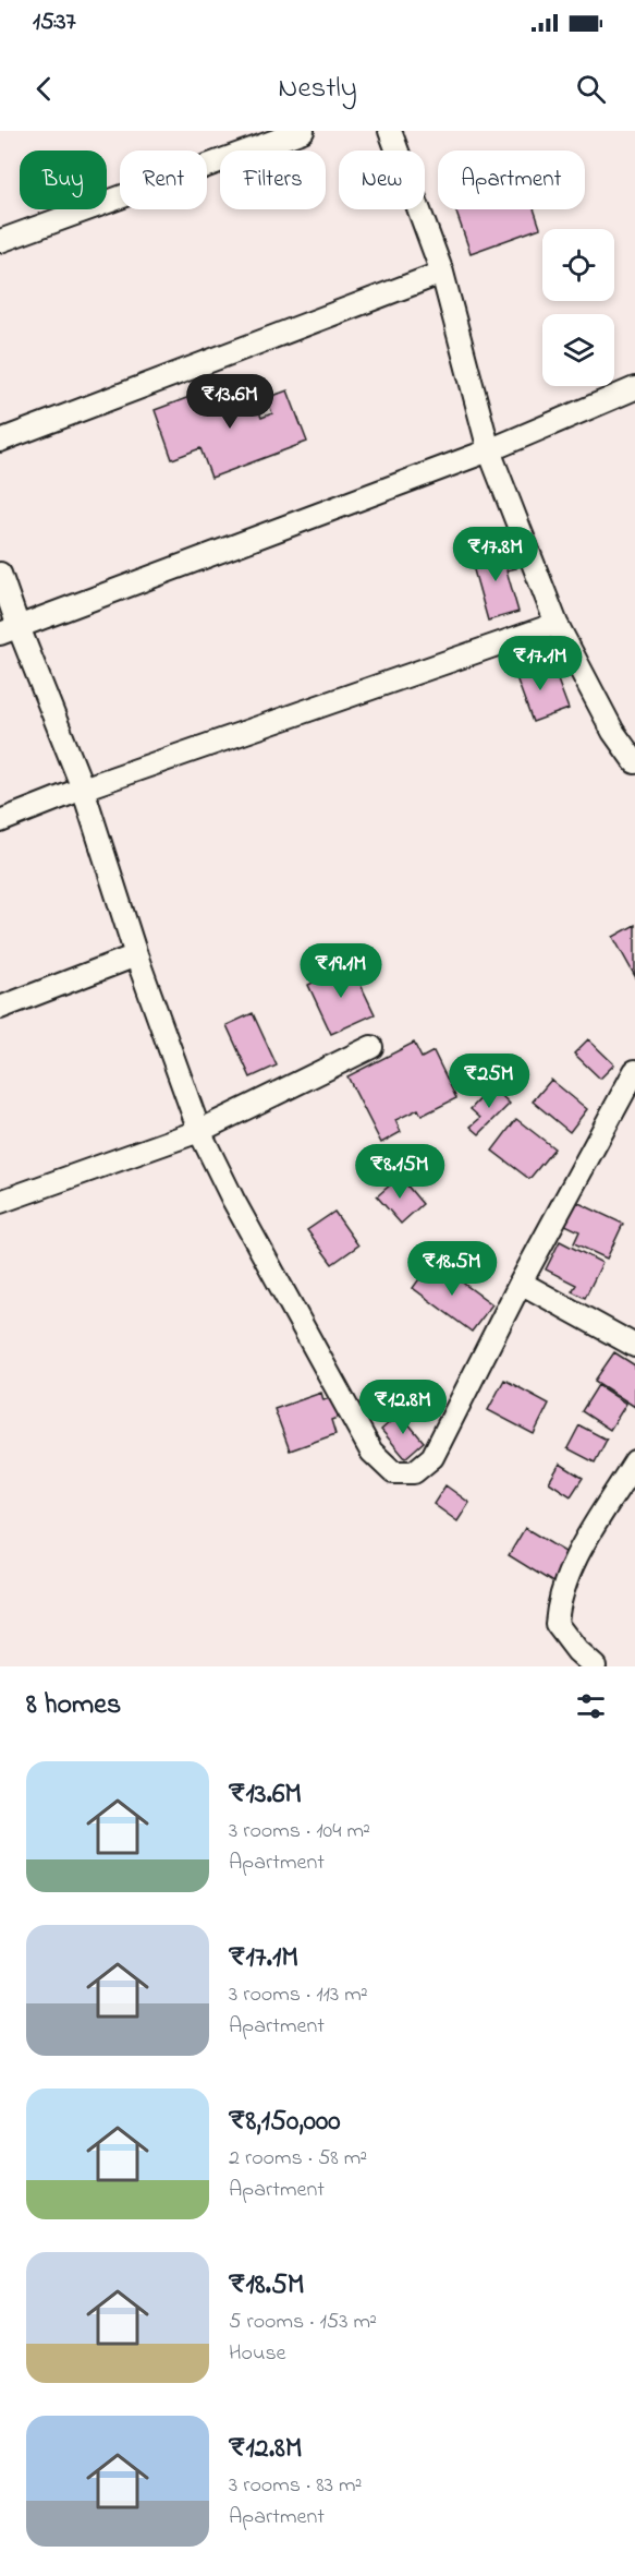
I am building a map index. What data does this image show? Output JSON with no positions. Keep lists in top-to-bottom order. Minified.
{"page":{"status":"15:37","header":"Nestly","chip":["Buy","Rent","Filters","New","Apartment"],"price":["₹13.6M","₹17.8M","₹17.1M","₹19.1M","₹25M","₹8.15M","₹18.5M","₹12.8M"],"heading":"8 homes","list":[{"name":"₹13.6M","note":"3 rooms · 104 m² · Apartment"},{"name":"₹17.1M","note":"3 rooms · 113 m² · Apartment"},{"name":"₹8,150,000","note":"2 rooms · 58 m² · Apartment"},{"name":"₹18.5M","note":"5 rooms · 153 m² · House"},{"name":"₹12.8M","note":"3 rooms · 83 m² · Apartment"}]}}
